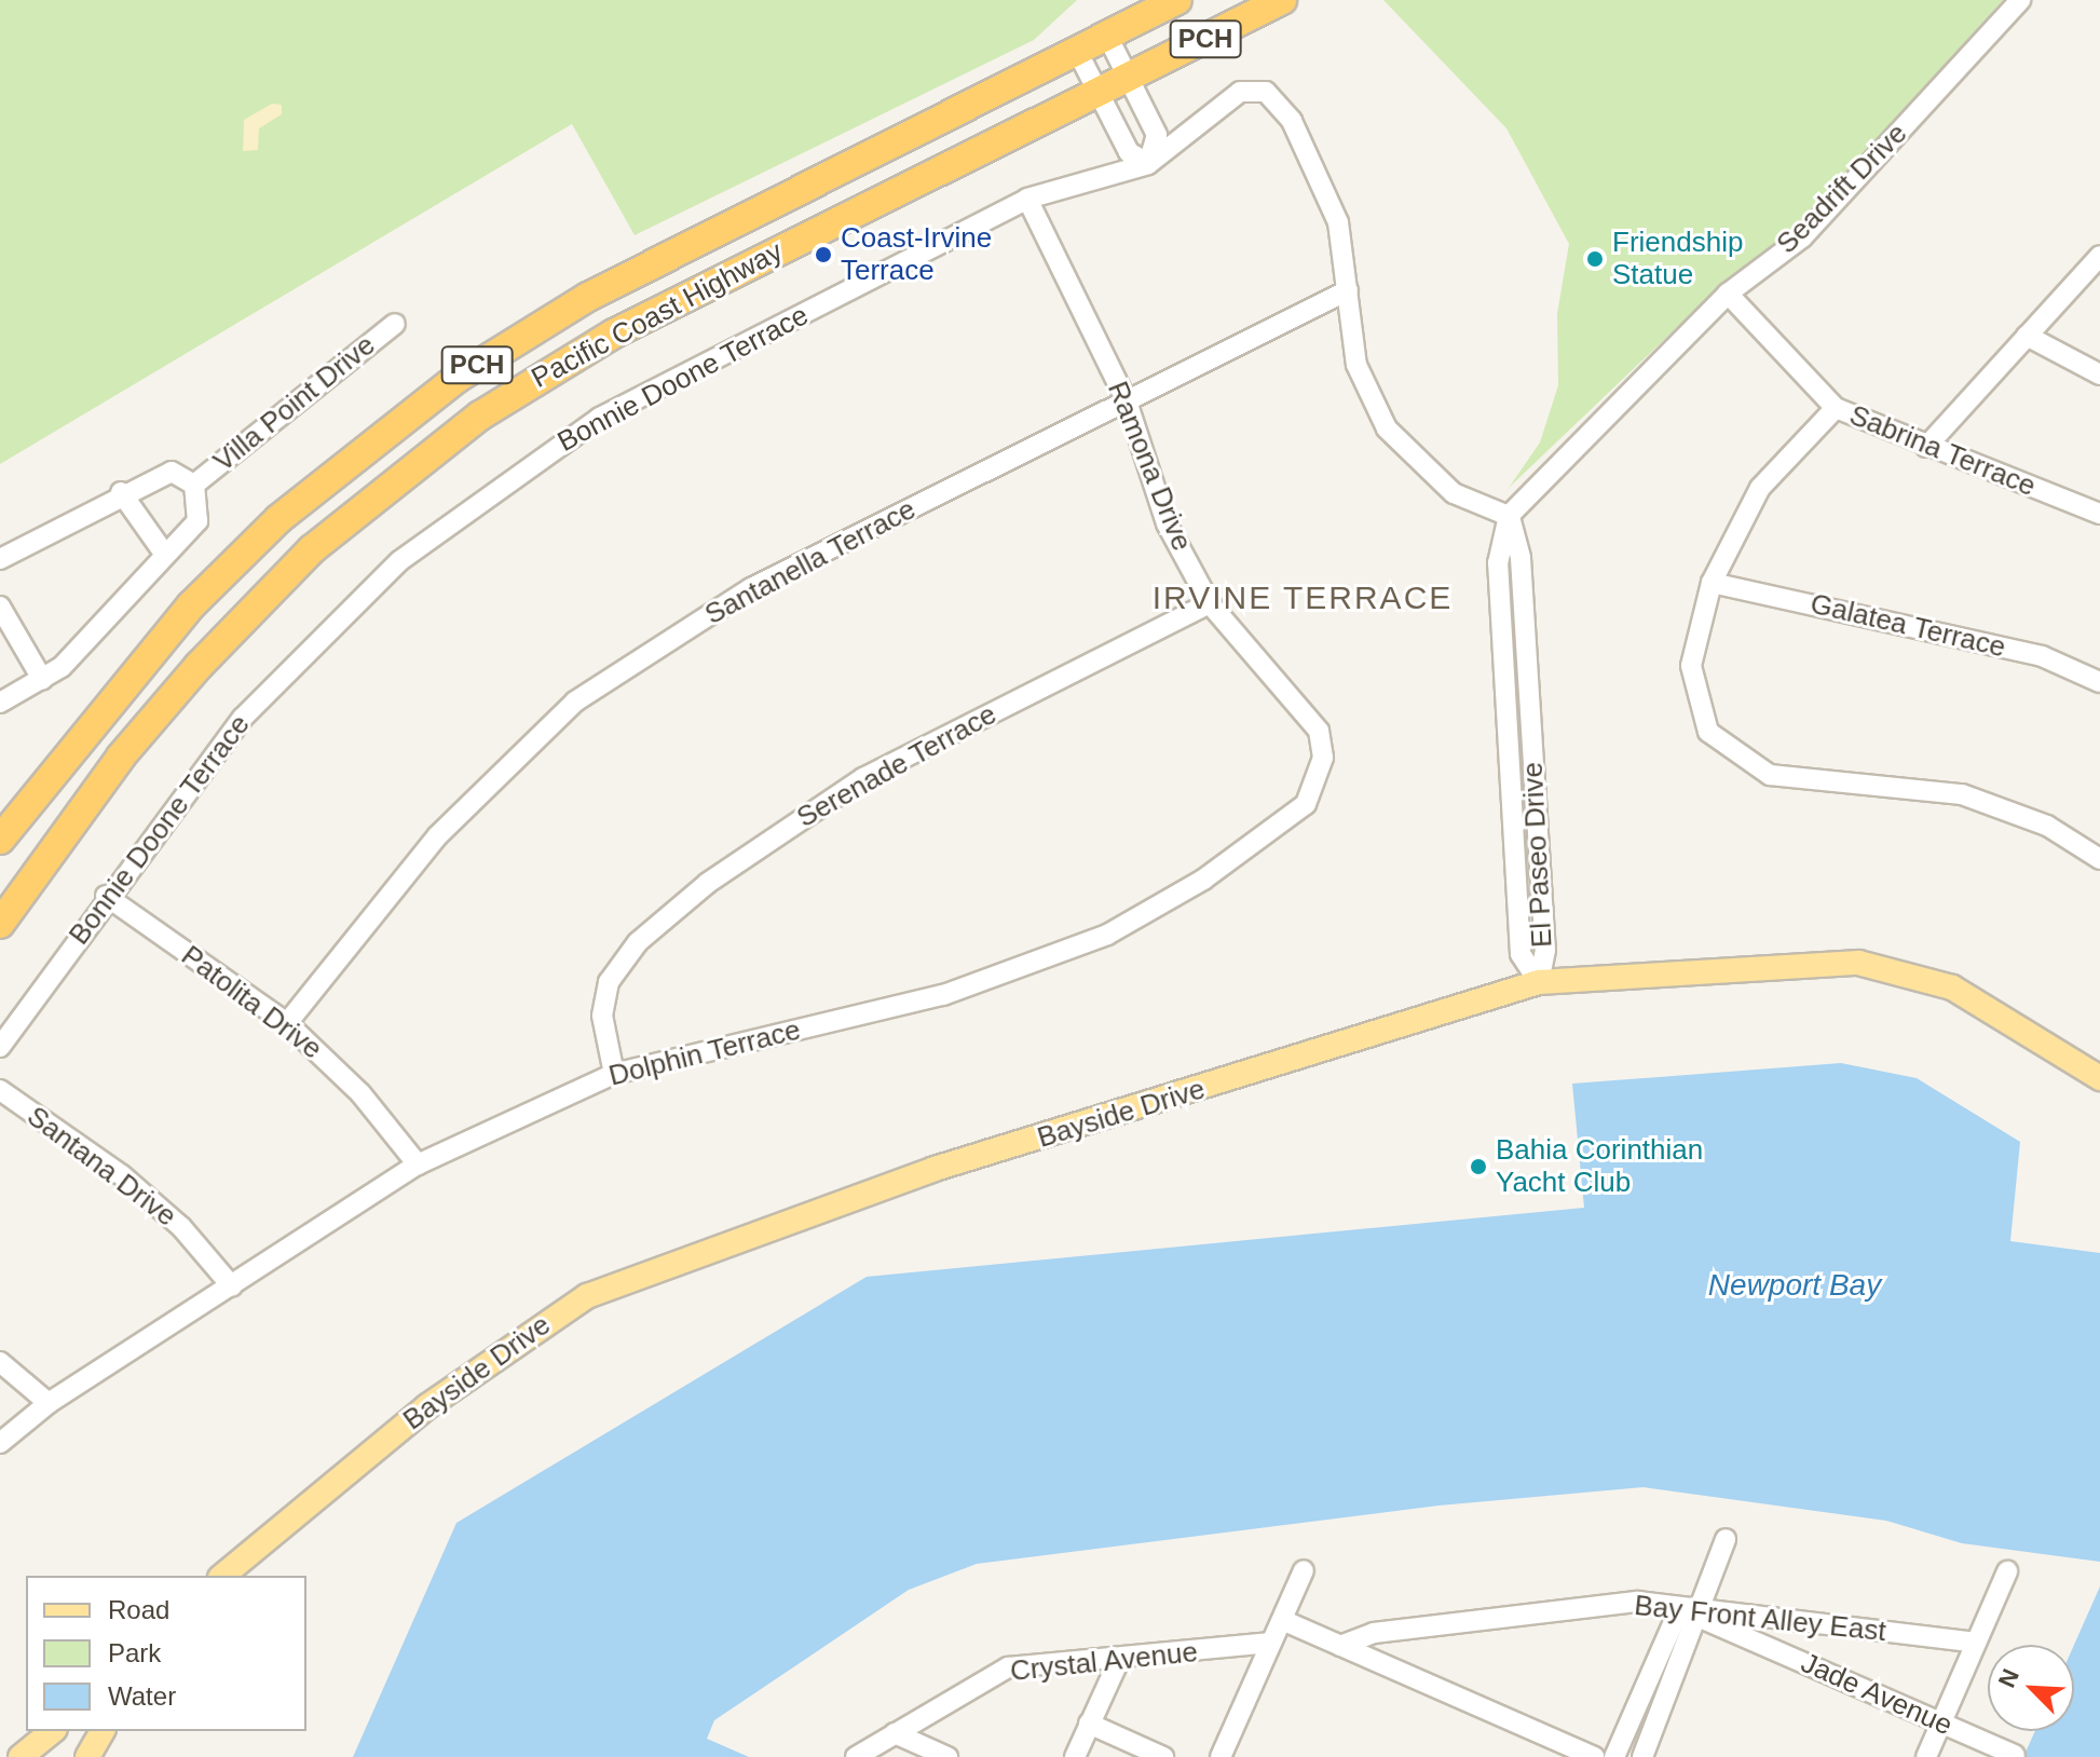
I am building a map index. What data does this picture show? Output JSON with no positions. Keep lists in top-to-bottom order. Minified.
{"streets":{"highway":["PCH","Pacific Coast Highway"],"main road":["Bayside Drive"],"street":["Seadrift Drive","Bonnie Doone Terrace","Villa Point Drive","Sabrina Terrace","Ramona Drive","Santanella Terrace","Galatea Terrace","Serenade Terrace","El Paseo Drive","Patolita Drive","Dolphin Terrace","Santana Drive","Bay Front Alley East","Crystal Avenue","Jade Avenue"]},"crossings":[["Seadrift Drive","Sabrina Terrace"],["Seadrift Drive","El Paseo Drive"],["Bonnie Doone Terrace","Ramona Drive"],["Bonnie Doone Terrace","Santanella Terrace"],["Bonnie Doone Terrace","Patolita Drive"],["Ramona Drive","Santanella Terrace"],["Ramona Drive","Serenade Terrace"],["Ramona Drive","Dolphin Terrace"],["Santanella Terrace","Patolita Drive"],["Serenade Terrace","Dolphin Terrace"],["El Paseo Drive","Bayside Drive"],["Patolita Drive","Dolphin Terrace"],["Dolphin Terrace","Santana Drive"],["Bay Front Alley East","Jade Avenue"]],"districts":["IRVINE TERRACE"],"water":["Newport Bay"],"places":["Coast-Irvine Terrace","Friendship Statue","Bahia Corinthian Yacht Club"],"legend":["Road","Park","Water"],"north":"top left"}
